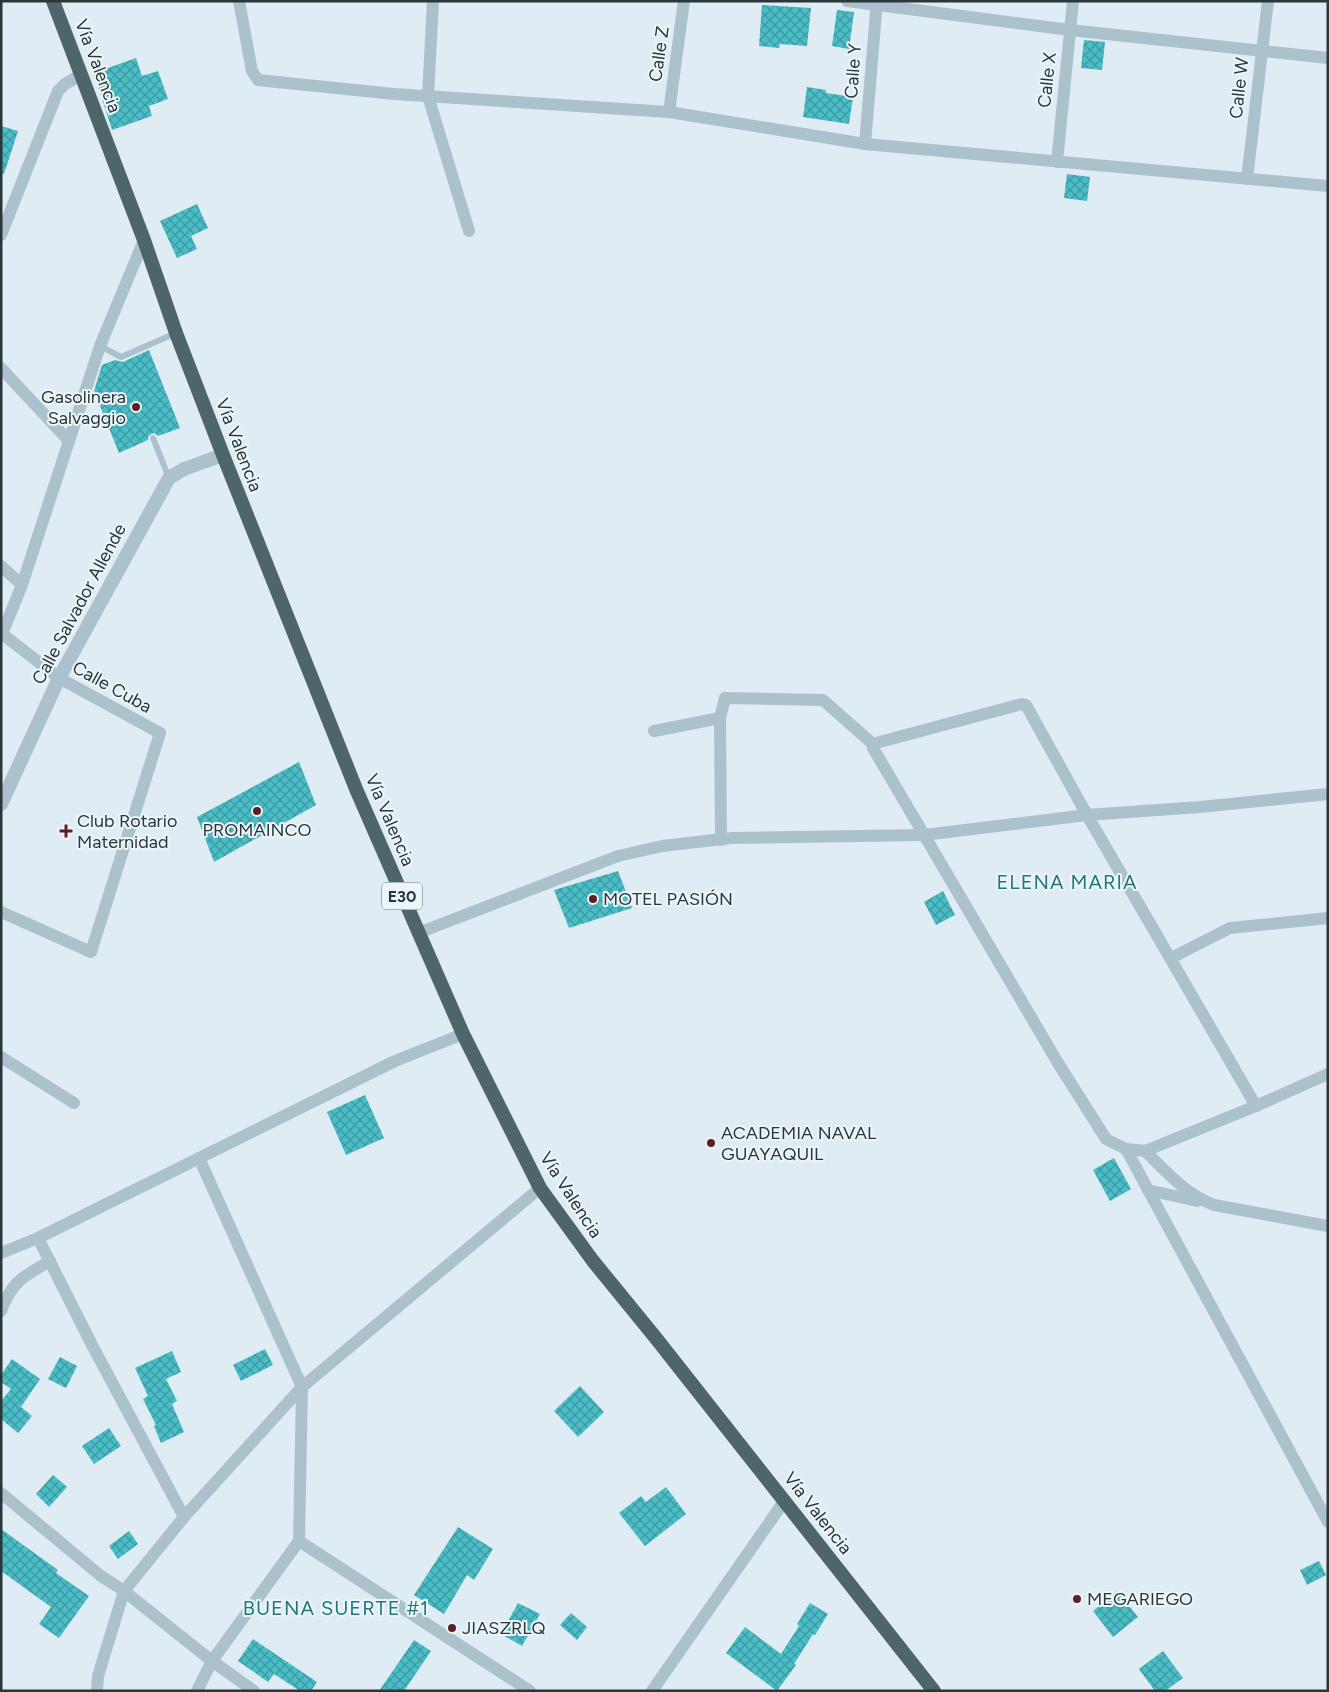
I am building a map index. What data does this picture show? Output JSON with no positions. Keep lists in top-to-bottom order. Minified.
{"streets":{"highway":["Vía Valencia","E30"],"street":["Calle Z","Calle Y","Calle X","Calle W","Calle Salvador Allende","Calle Cuba"]},"crossings":[["Calle Salvador Allende","Calle Cuba"]],"districts":["ELENA MARIA","BUENA SUERTE #1"],"places":{"other":["Gasolinera Salvaggio","PROMAINCO","MOTEL PASIÓN","ACADEMIA NAVAL GUAYAQUIL","MEGARIEGO","JIASZRLQ"],"health":["Club Rotario Maternidad"]}}
